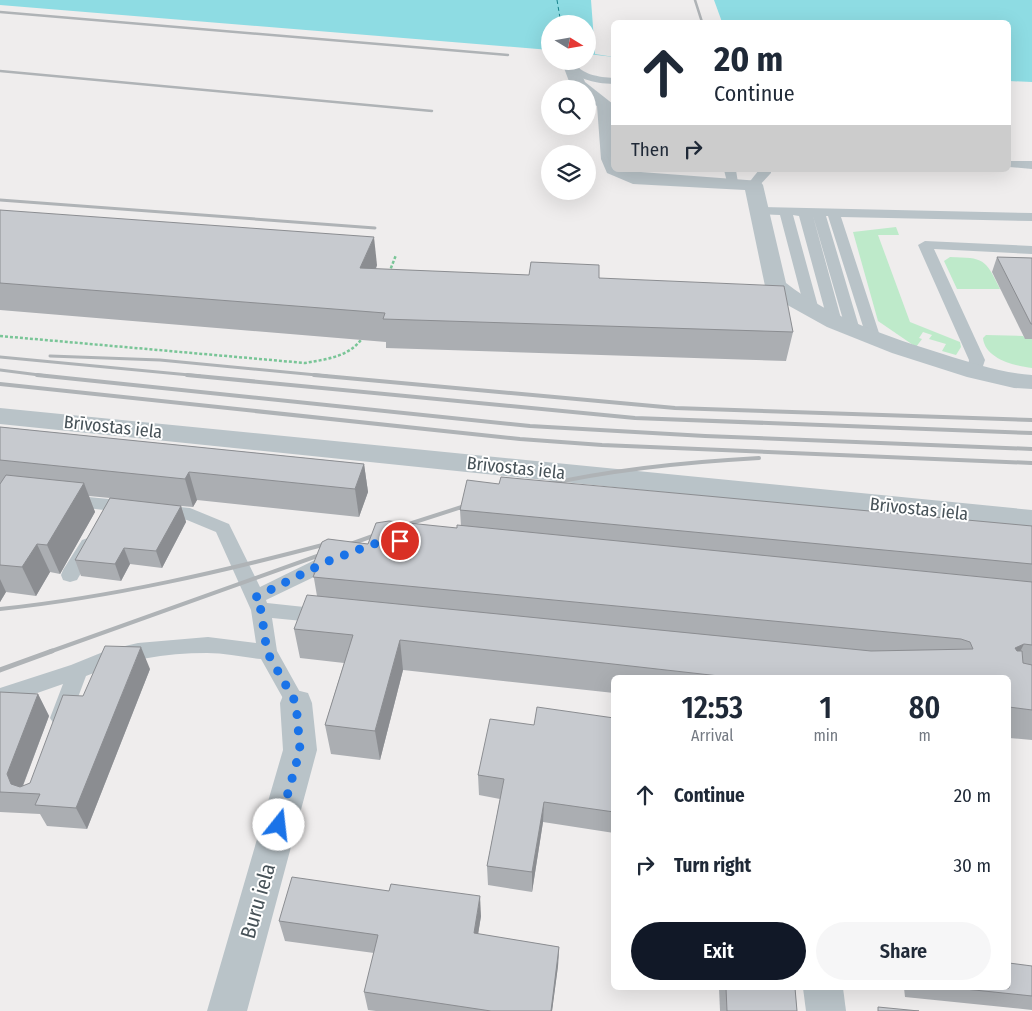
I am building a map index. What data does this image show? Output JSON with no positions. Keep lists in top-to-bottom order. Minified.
{"streets":{"street":["Brīvostas iela","Buru iela"]},"north":"right","page":{"turn":["20 m","Continue"],"then":"Then","eta":["12:53","Arrival","1","min","80","m"],"list":[{"name":"Continue","value":"20 m"},{"name":"Turn right","value":"30 m"}],"buttons":["Exit","Share"]}}
